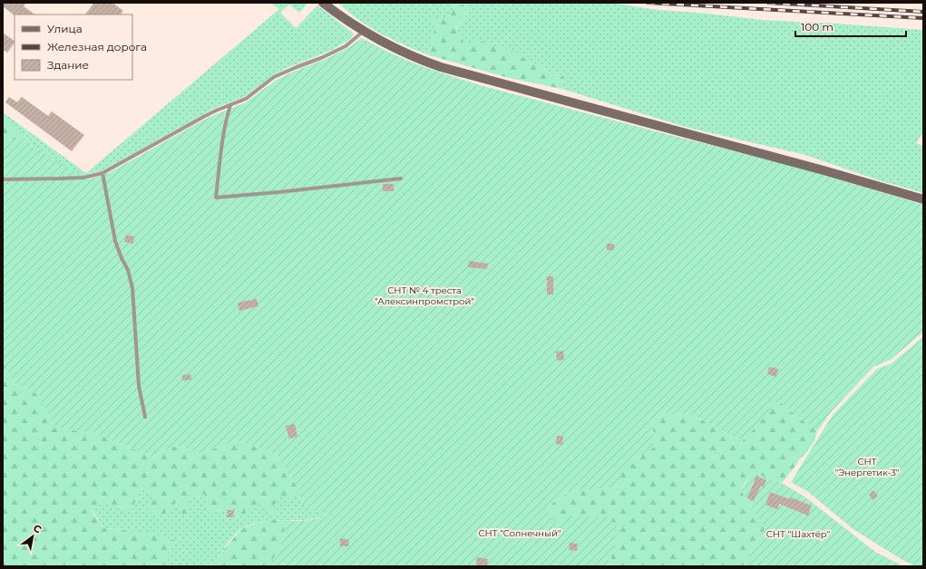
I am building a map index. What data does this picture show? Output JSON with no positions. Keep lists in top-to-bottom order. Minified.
{"parks":["СНТ № 4 треста \"Алексинпромстрой\"","СНТ \"Энергетик-3\"","СНТ \"Солнечный\"","СНТ \"Шахтёр\""],"legend":["Улица","Железная дорога","Здание"],"scale_bar":"100 m","north":"top right"}
